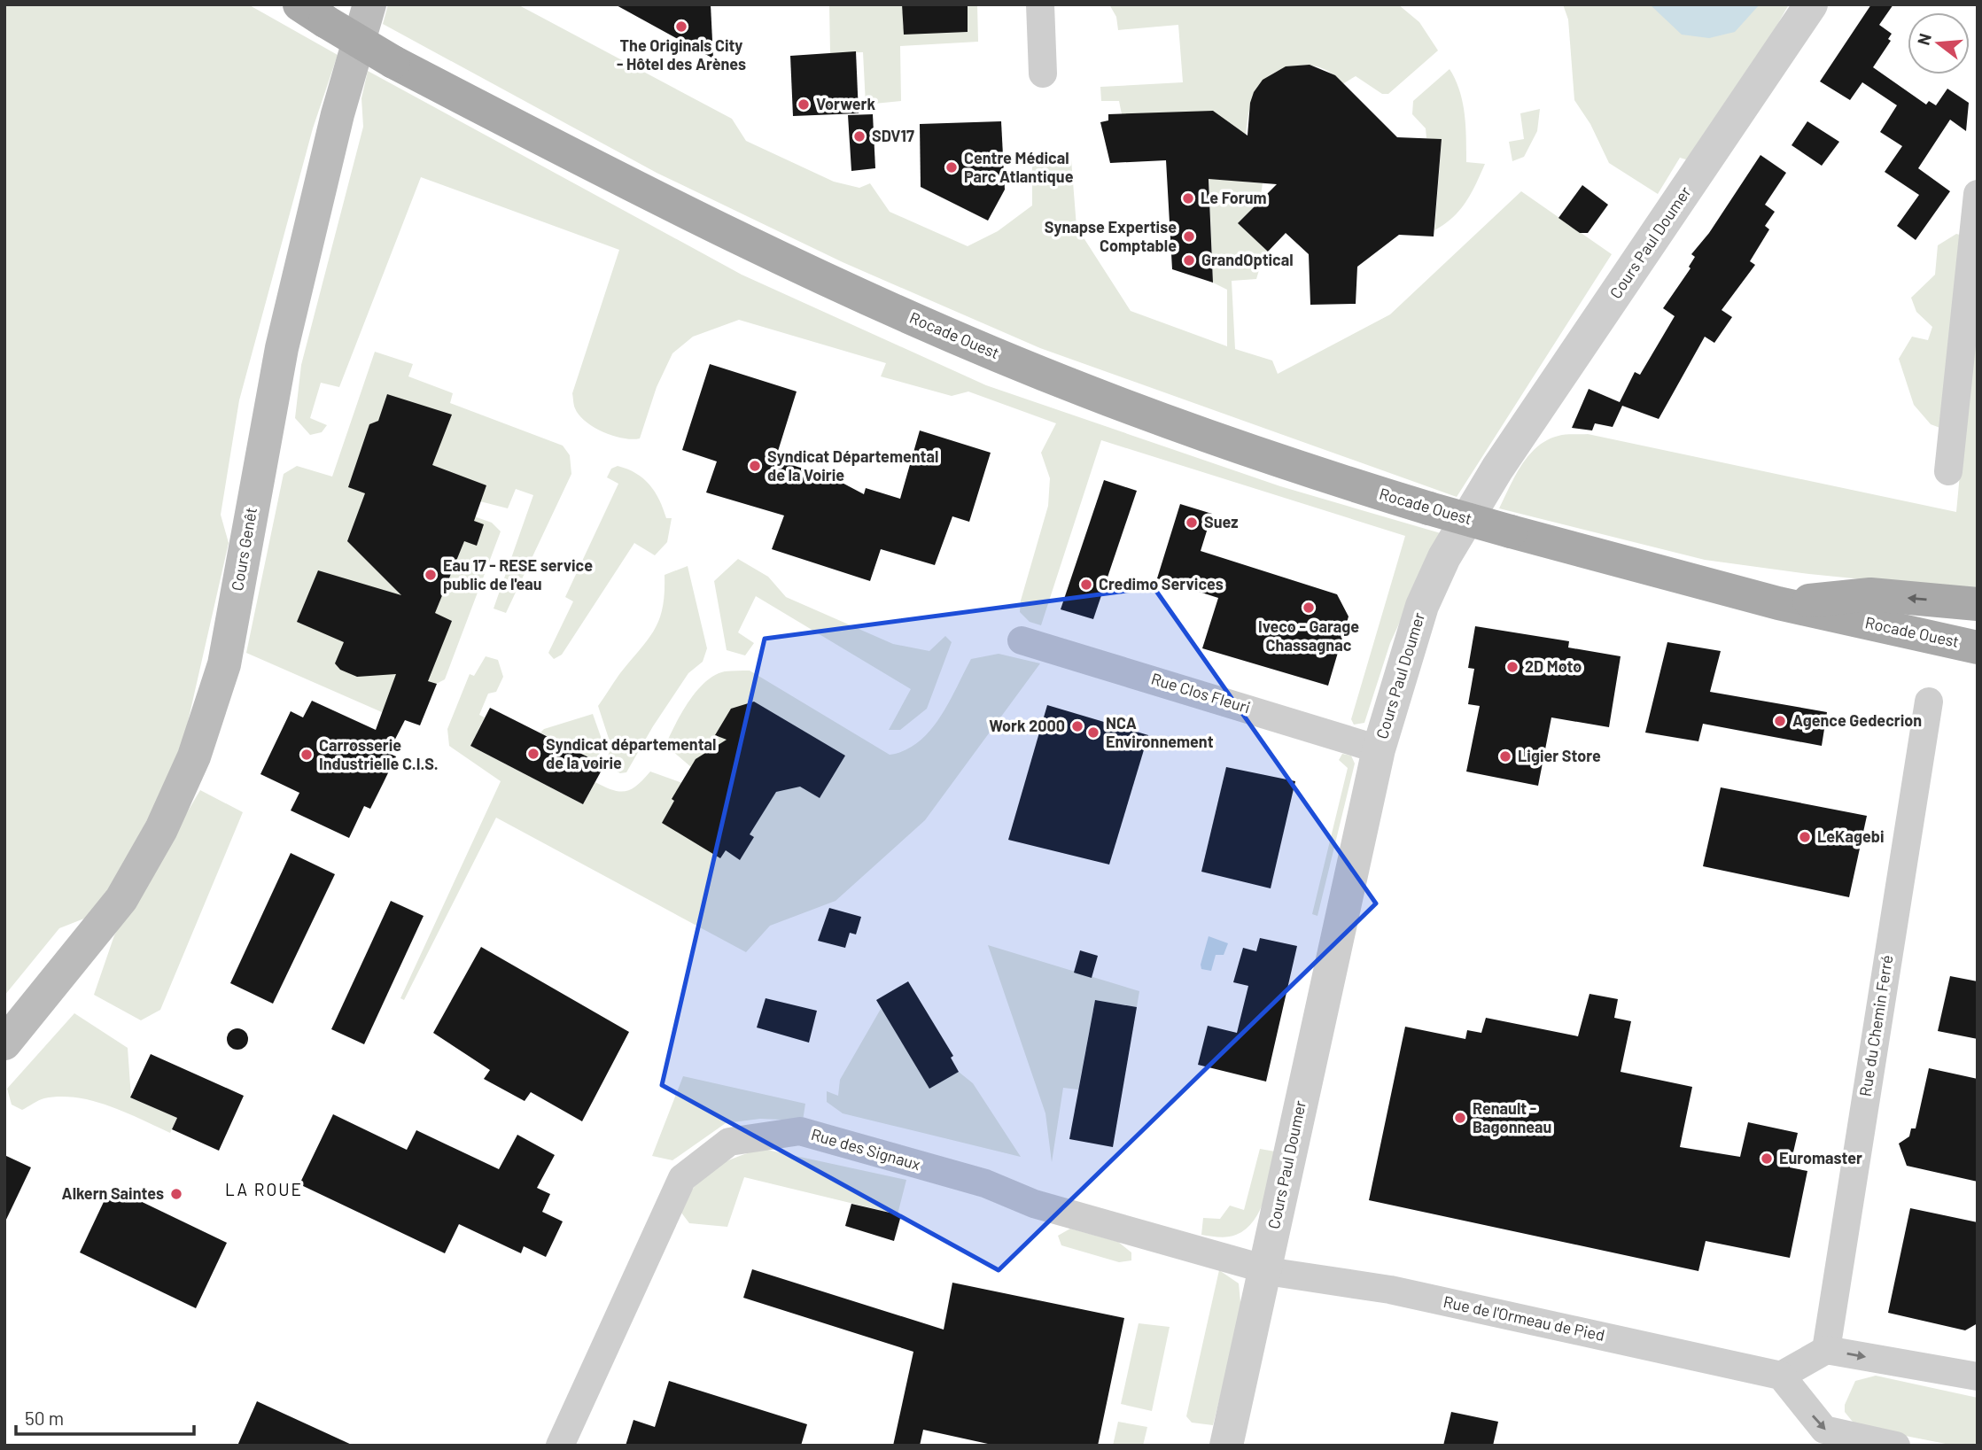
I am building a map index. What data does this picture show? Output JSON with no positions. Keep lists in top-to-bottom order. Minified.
{"streets":{"main road":["Rocade Ouest","Cours Genêt"],"street":["Cours Paul Doumer","Rue Clos Fleuri","Rue du Chemin Ferré","Rue des Signaux","Rue de l'Ormeau de Pied"]},"crossings":[["Cours Paul Doumer","Rue Clos Fleuri"],["Cours Paul Doumer","Rue des Signaux"],["Cours Paul Doumer","Rue de l'Ormeau de Pied"],["Rue des Signaux","Rue de l'Ormeau de Pied"]],"districts":["LA ROUE"],"places":["The Originals City - Hôtel des Arènes","Vorwerk","SDV17","Centre Médical Parc Atlantique","Le Forum","Synapse Expertise Comptable","GrandOptical","Syndicat Départemental de la Voirie","Suez","Eau 17 - RESE service public de l'eau","Credimo Services","Iveco - Garage Chassagnac","2D Moto","Agence Gedecrion","Work 2000","NCA Environnement","Syndicat départemental de la voirie","Carrosserie Industrielle C.I.S.","Ligier Store","LeKagebi","Renault - Bagonneau","Euromaster","Alkern Saintes"],"scale_bar":"50 m","north":"left"}
